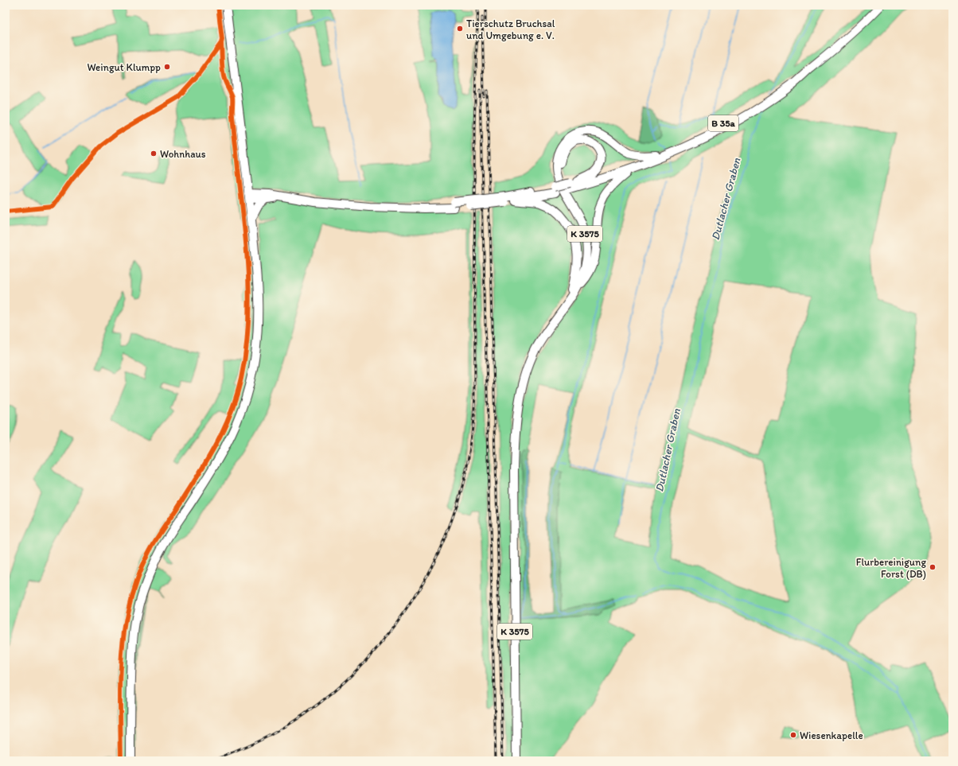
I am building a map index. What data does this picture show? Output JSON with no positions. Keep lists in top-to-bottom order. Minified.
{"streets":{"main road":["B 35a","K 3575"]},"crossings":[["B 35a","K 3575"]],"water":["Dutlacher Graben"],"places":["Tierschutz Bruchsal und Umgebung e. V.","Weingut Klumpp","Wohnhaus","Flurbereinigung Forst (DB)","Wiesenkapelle"]}
